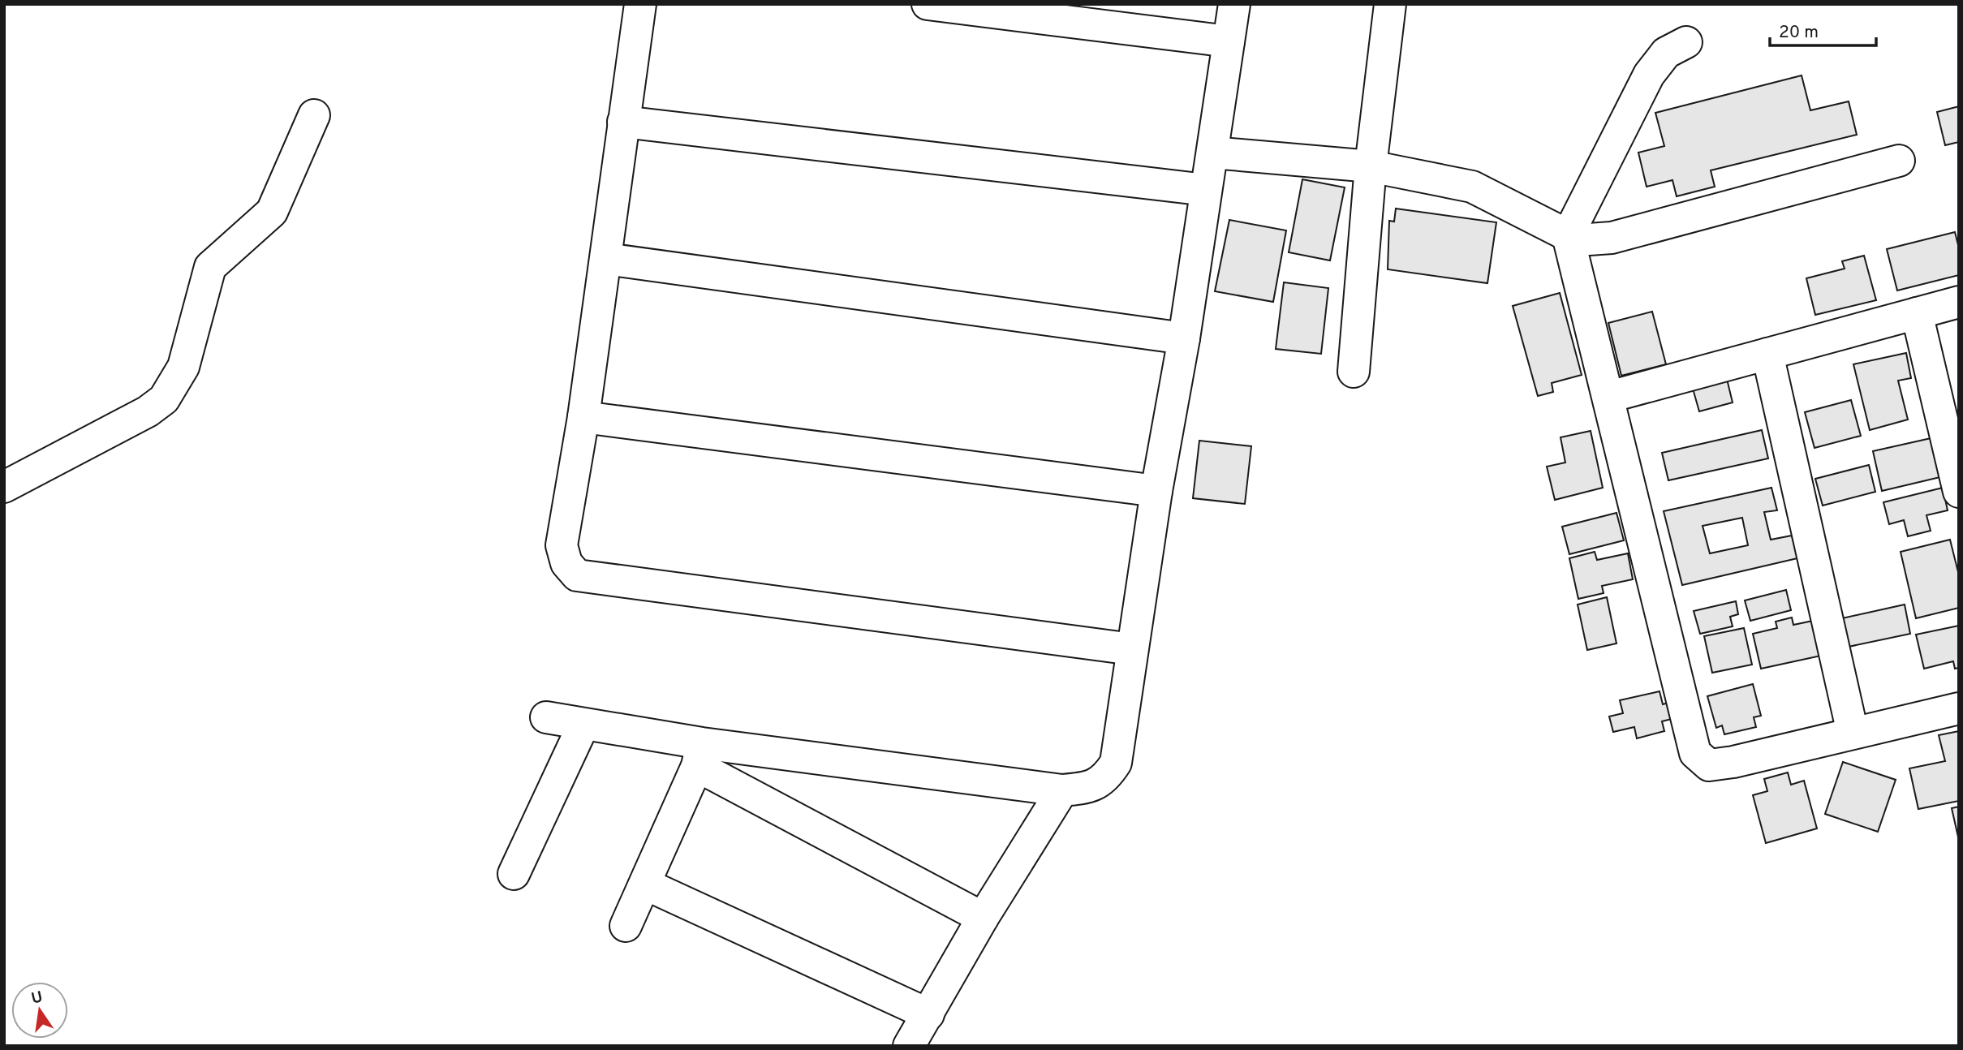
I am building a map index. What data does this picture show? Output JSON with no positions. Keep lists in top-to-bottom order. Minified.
{"scale_bar":"20 m","north":"top"}
